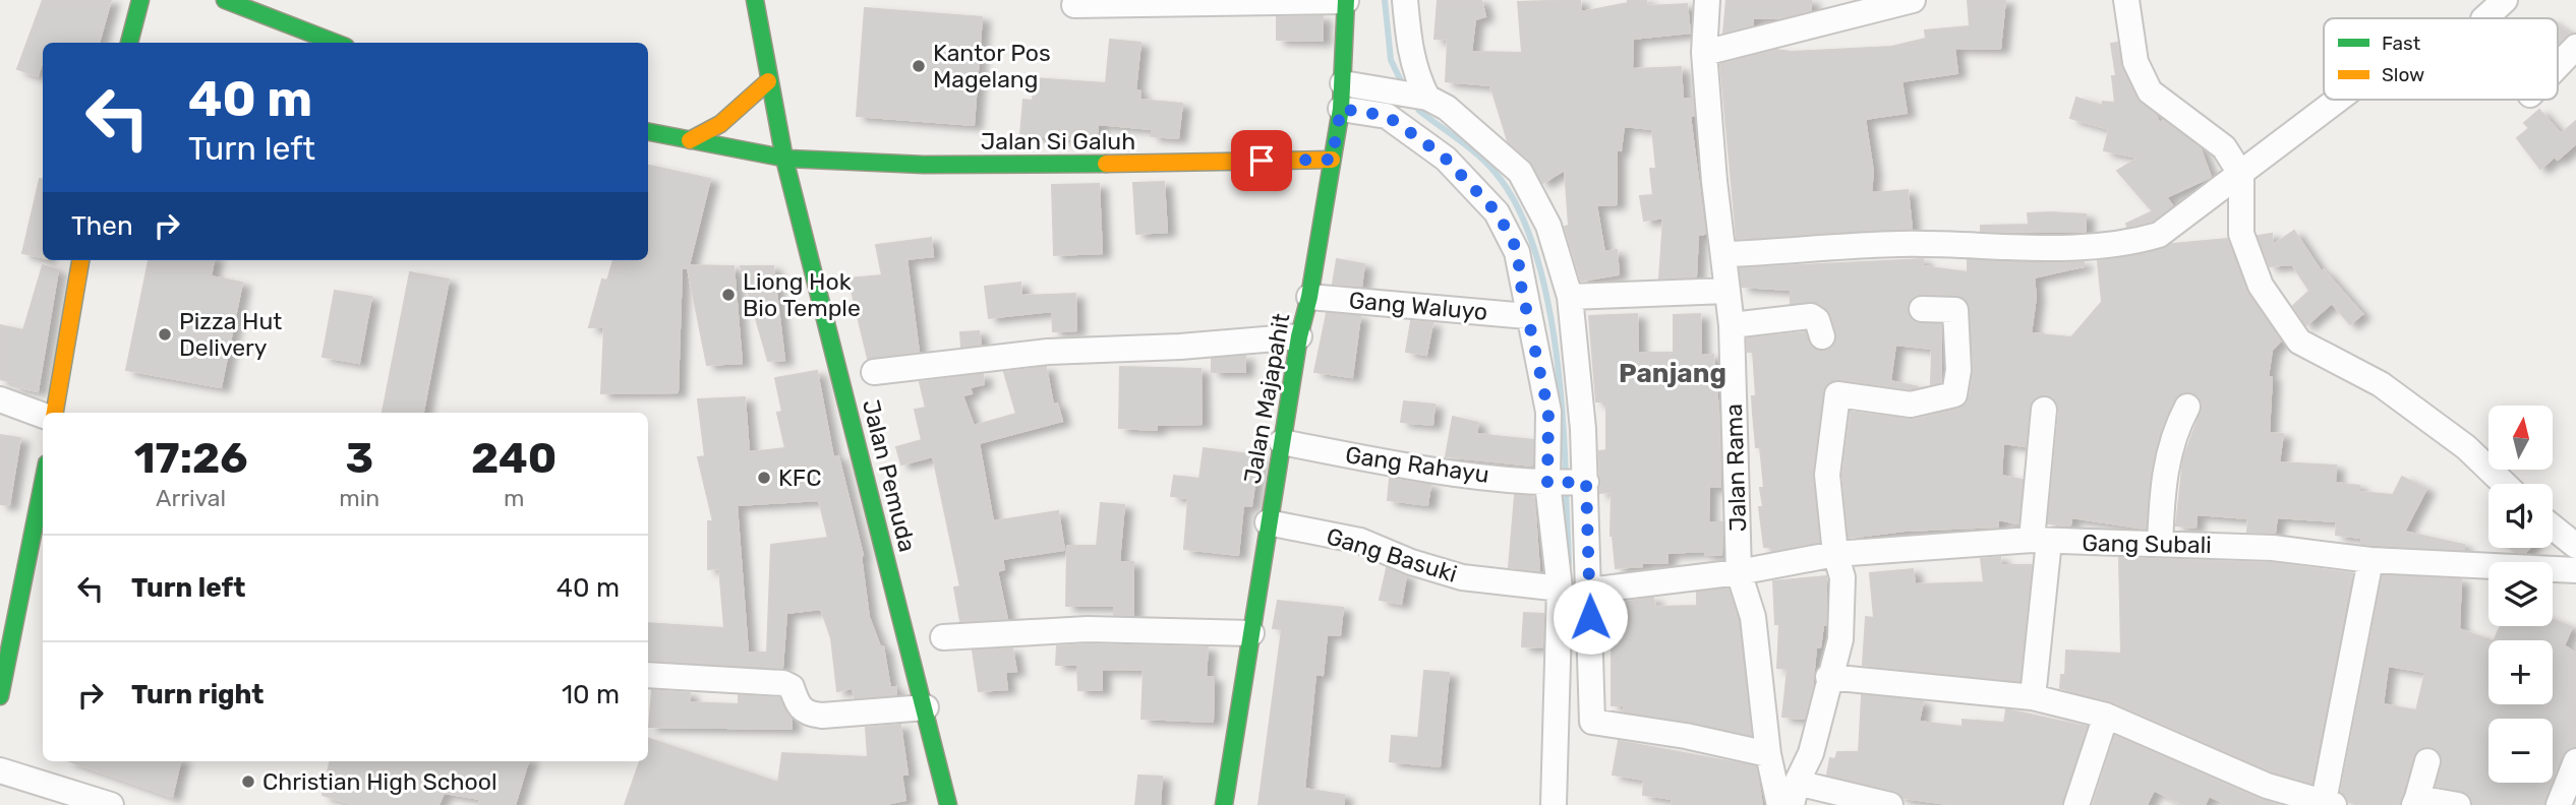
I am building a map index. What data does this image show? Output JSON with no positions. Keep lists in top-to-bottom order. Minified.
{"streets":{"main road":["Jalan Si Galuh","Jalan Majapahit","Jalan Pemuda"],"street":["Gang Waluyo","Gang Rahayu","Jalan Rama","Gang Subali","Gang Basuki"]},"crossings":[["Jalan Si Galuh","Jalan Majapahit"],["Jalan Si Galuh","Jalan Pemuda"],["Gang Waluyo","Jalan Majapahit"],["Jalan Majapahit","Gang Rahayu"],["Jalan Majapahit","Gang Basuki"],["Jalan Rama","Gang Subali"]],"districts":["Panjang"],"places":["Kantor Pos Magelang","Liong Hok Bio Temple","Pizza Hut Delivery","KFC","Christian High School"],"legend":["Fast","Slow"],"north":"top","page":{"turn":["40 m","Turn left"],"then":"Then","map_buttons":["+","−"],"eta":["17:26","Arrival","3","min","240","m"],"list":[{"name":"Turn left","value":"40 m"},{"name":"Turn right","value":"10 m"}]}}
